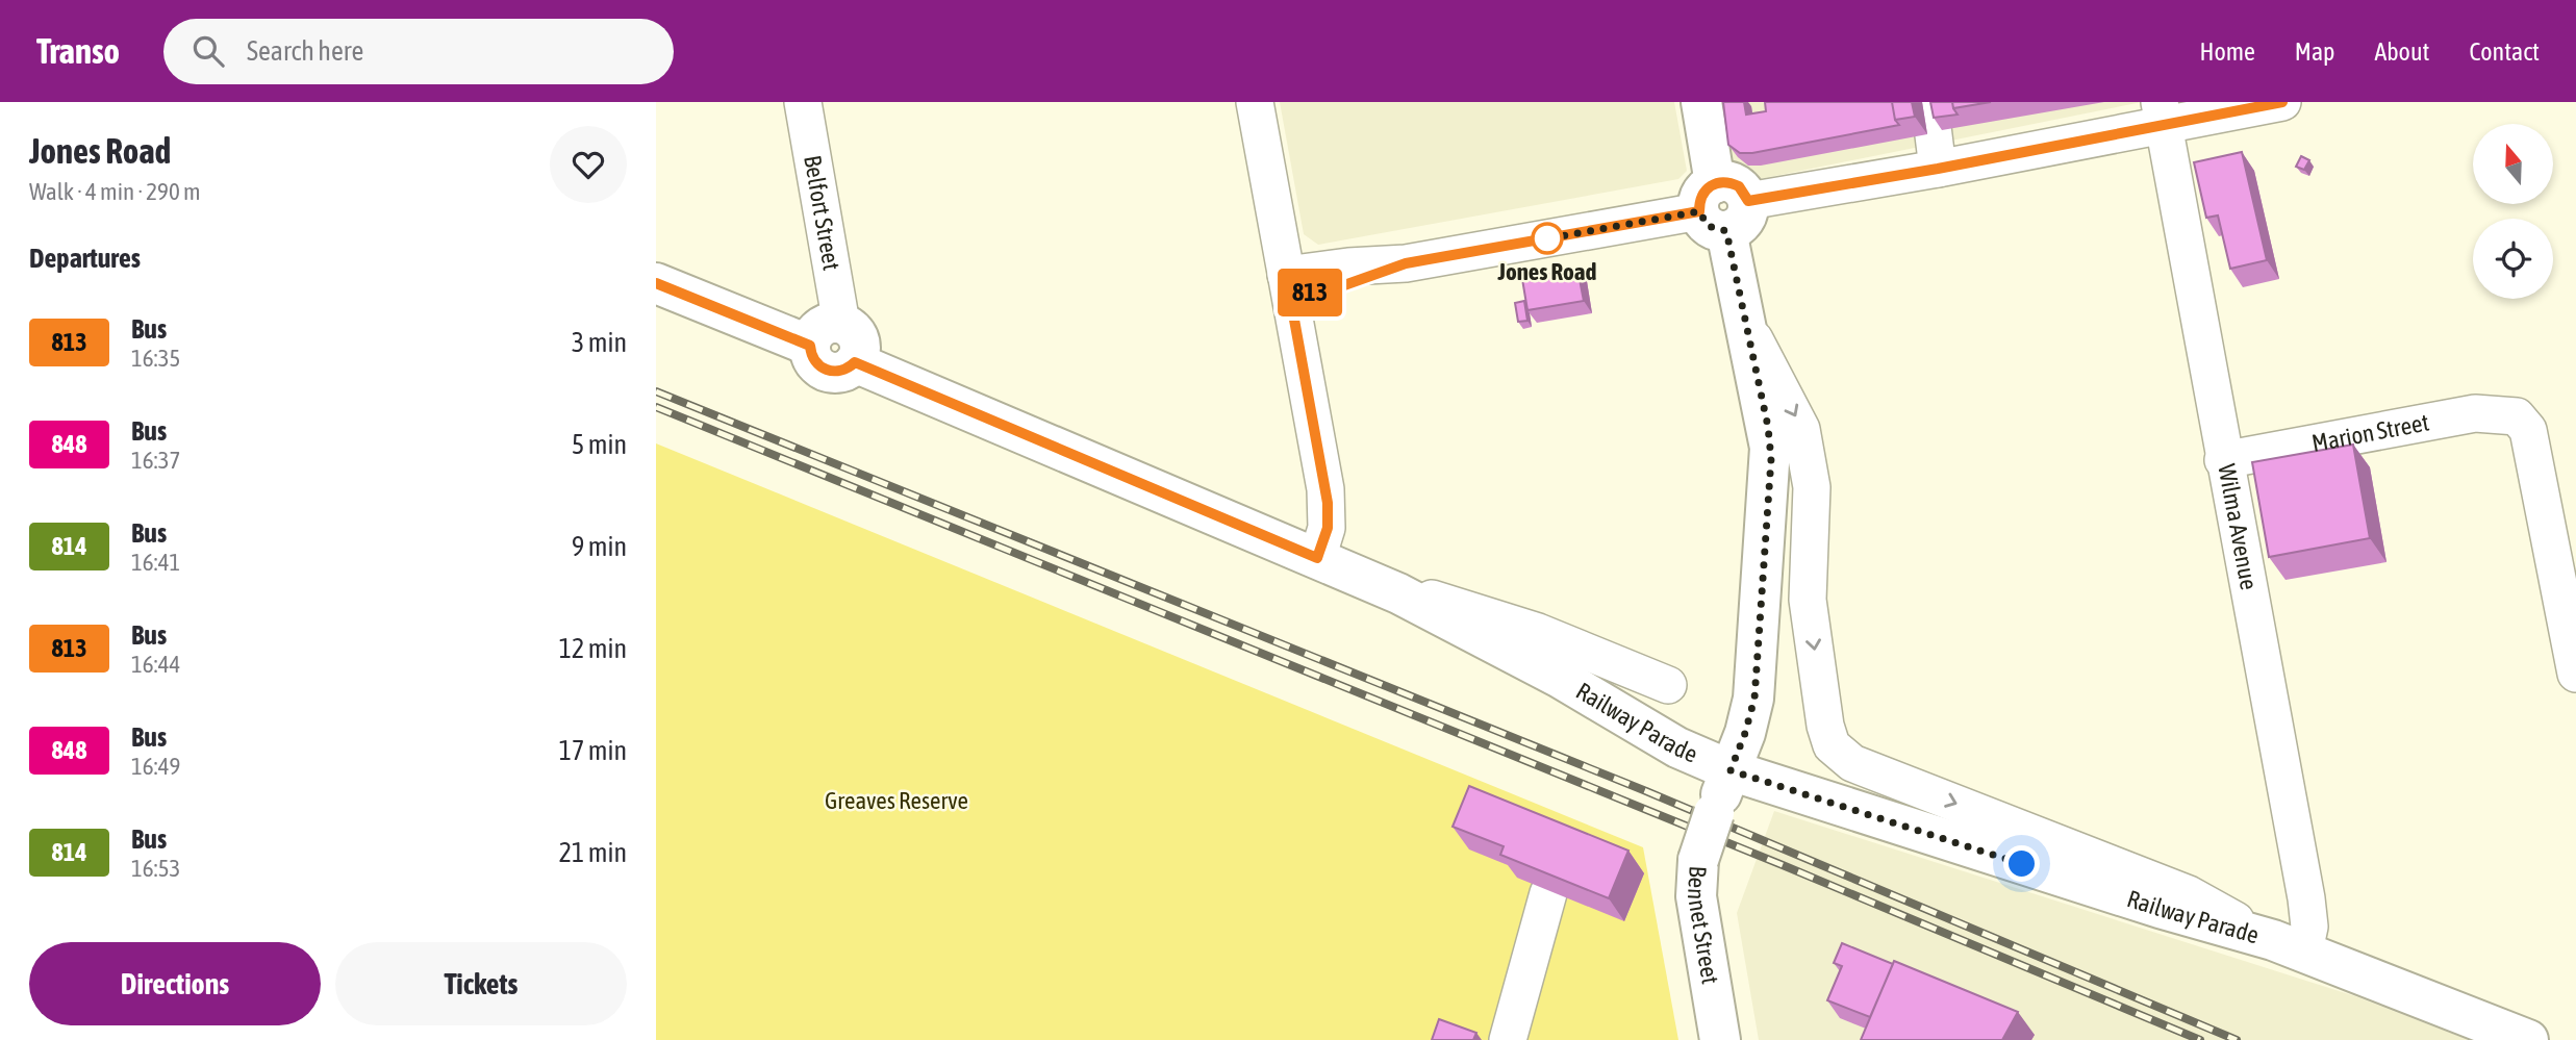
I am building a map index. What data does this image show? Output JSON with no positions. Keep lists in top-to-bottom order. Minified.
{"streets":{"main road":["Railway Parade","Bennet Street"],"street":["Belfort Street","Marion Street","Wilma Avenue"]},"crossings":[["Belfort Street","Railway Parade"],["Marion Street","Wilma Avenue"],["Wilma Avenue","Railway Parade"],["Railway Parade","Bennet Street"]],"parks":["Greaves Reserve"],"places":["Jones Road"],"lines":["bus line 813"],"north":"top","page":{"header":"Transo","search":"Search here","nav":["Home","Map","About","Contact"],"heading":[["Jones Road","Walk · 4 min · 290 m"],"Departures"],"on_map":"813","list":[{"mark":"813","name":"Bus","note":"16:35","value":"3 min"},{"mark":"848","name":"Bus","note":"16:37","value":"5 min"},{"mark":"814","name":"Bus","note":"16:41","value":"9 min"},{"mark":"813","name":"Bus","note":"16:44","value":"12 min"},{"mark":"848","name":"Bus","note":"16:49","value":"17 min"},{"mark":"814","name":"Bus","note":"16:53","value":"21 min"}],"buttons":["Directions","Tickets"]}}
